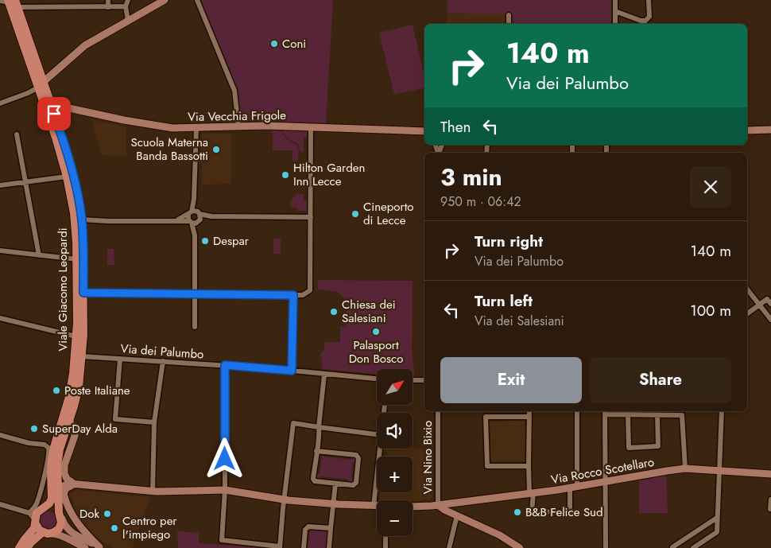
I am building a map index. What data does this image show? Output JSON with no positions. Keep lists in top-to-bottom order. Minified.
{"streets":{"main road":["Viale Giacomo Leopardi"],"street":["Via Vecchia Frigole","Via dei Palumbo","Via Nino Bixio","Via Rocco Scotellaro"]},"crossings":[["Via Vecchia Frigole","Viale Giacomo Leopardi"],["Viale Giacomo Leopardi","Via dei Palumbo"],["Via Nino Bixio","Via Rocco Scotellaro"]],"places":["Coni","Scuola Materna Banda Bassotti","Hilton Garden Inn Lecce","Cineporto di Lecce","Despar","Chiesa dei Salesiani","Palasport Don Bosco","Poste Italiane","SuperDay Alda","B&B Felice Sud","Dok","Centro per l'impiego"],"north":"top right","page":{"turn":["140 m","Via dei Palumbo"],"then":"Then","heading":["3 min","950 m · 06:42"],"list":[{"name":"Turn right","note":"Via dei Palumbo","value":"140 m"},{"name":"Turn left","note":"Via dei Salesiani","value":"100 m"}],"buttons":["Exit","Share"],"map_buttons":["+","−"]}}
